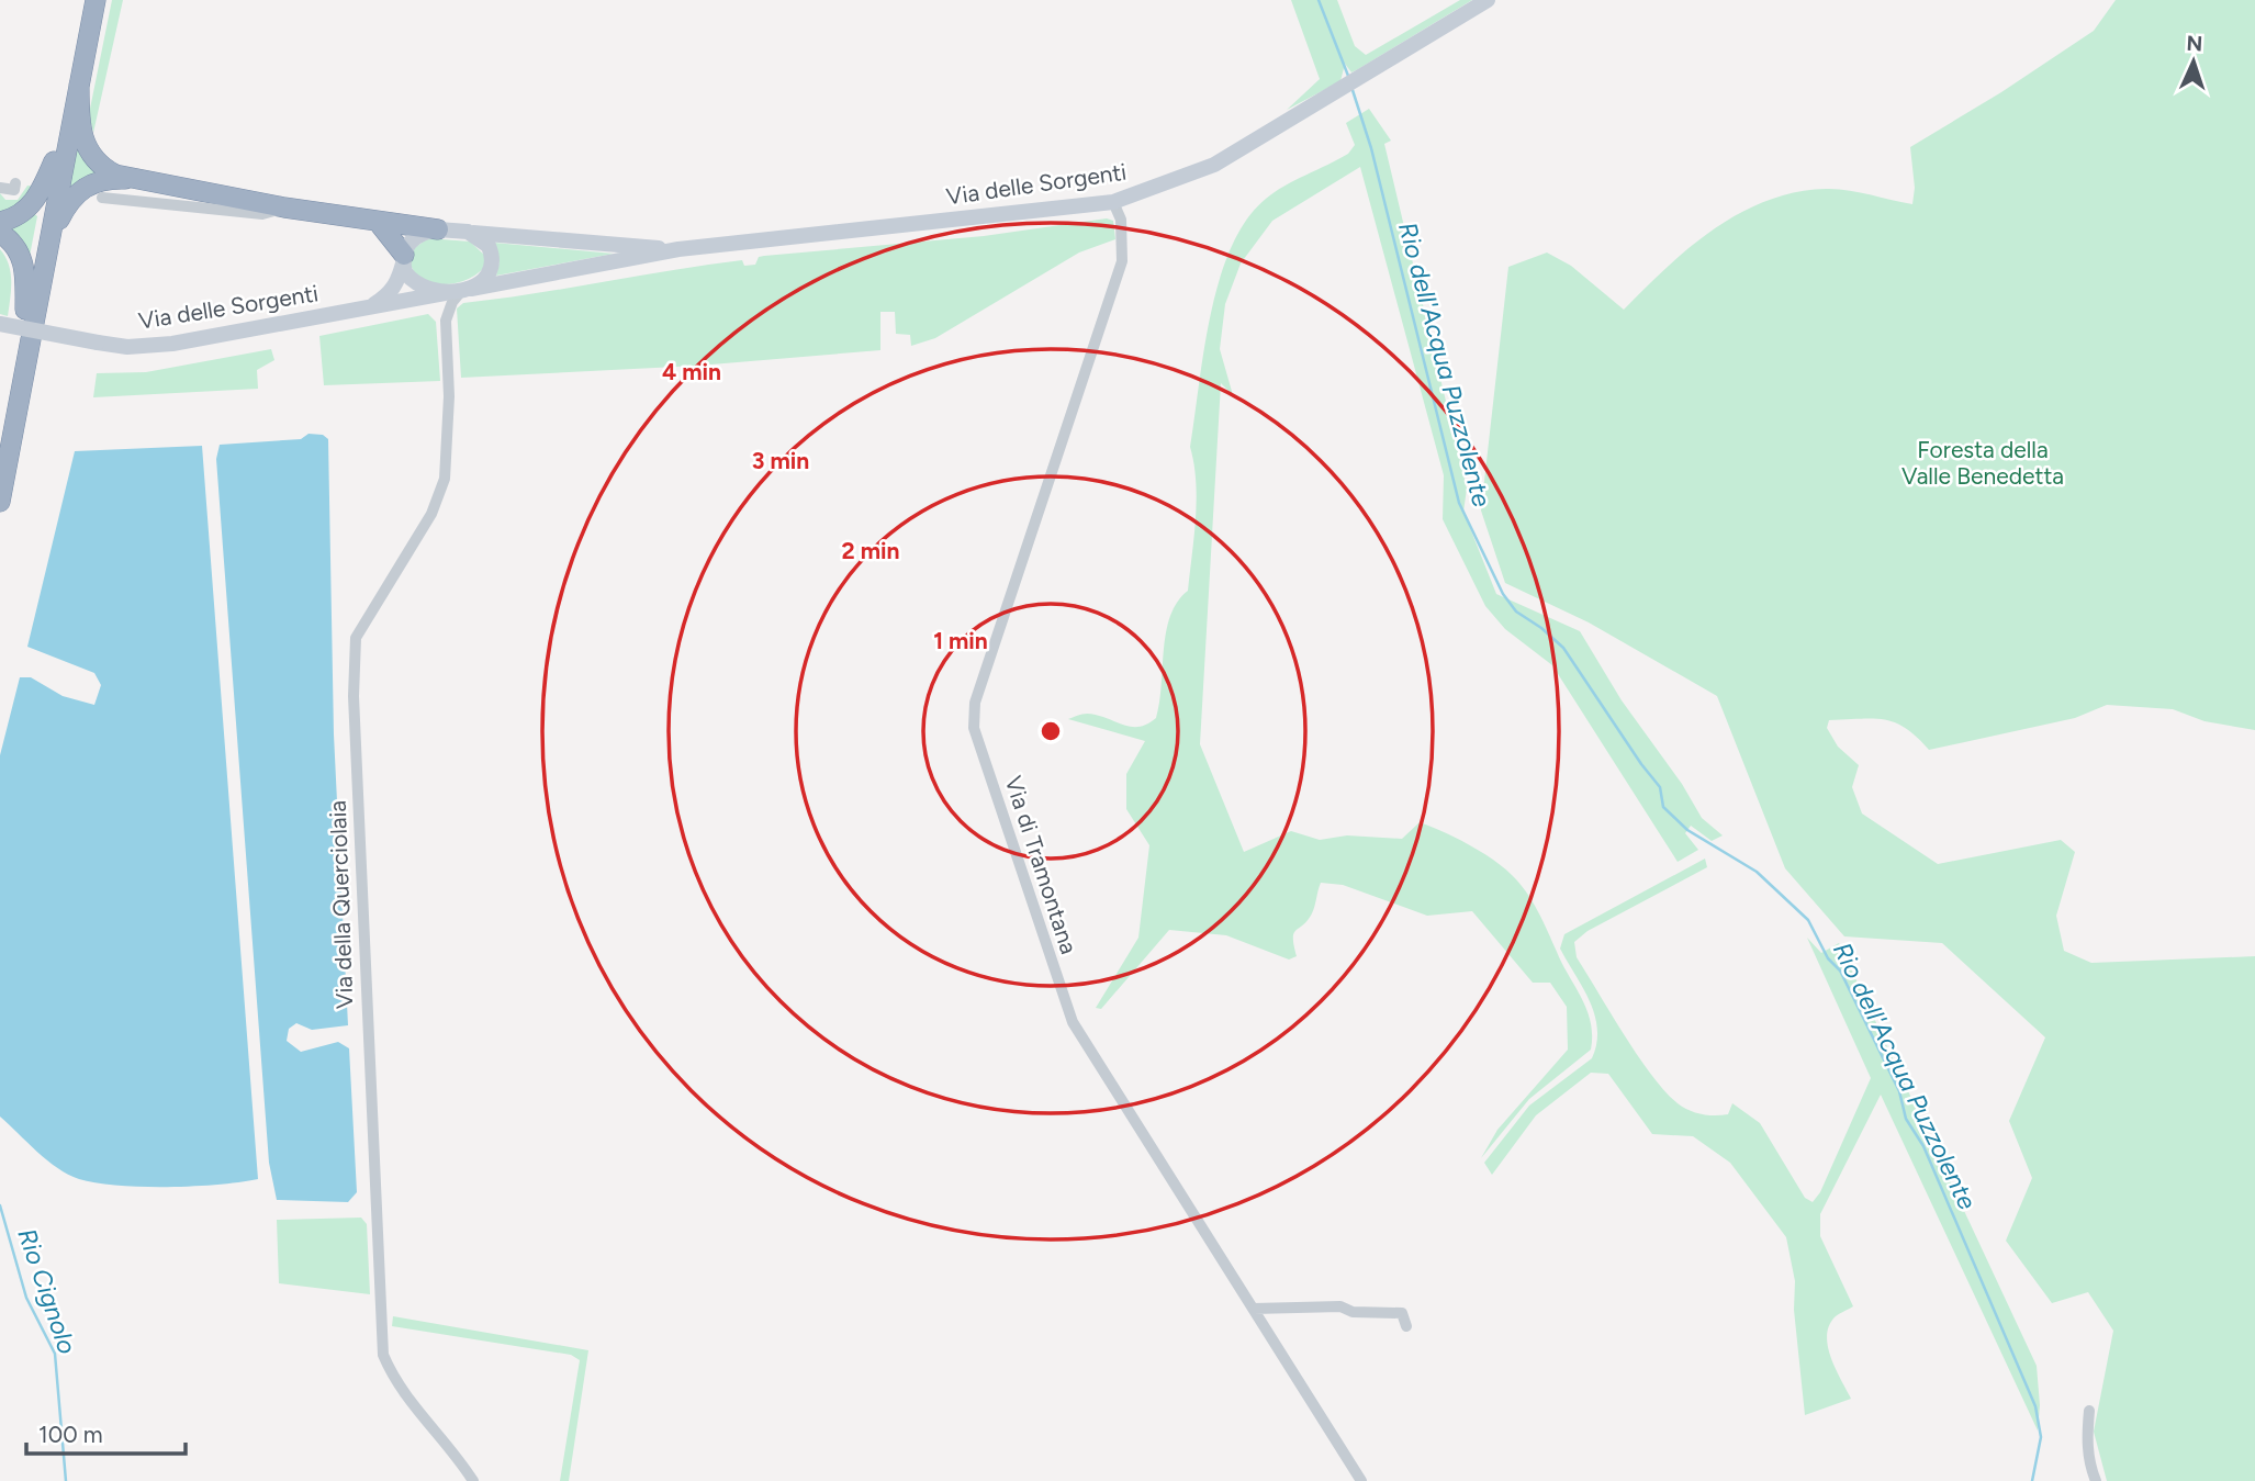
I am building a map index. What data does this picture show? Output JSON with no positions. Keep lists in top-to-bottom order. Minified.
{"streets":{"main road":["Via delle Sorgenti"],"street":["Via di Tramontana","Via della Querciolaia"]},"crossings":[["Via delle Sorgenti","Via di Tramontana"]],"water":["Rio dell'Acqua Puzzolente","Rio Cignolo"],"parks":["Foresta della Valle Benedetta"],"scale_bar":"100 m","north":"top","rings":["4 min","3 min","2 min","1 min"]}
